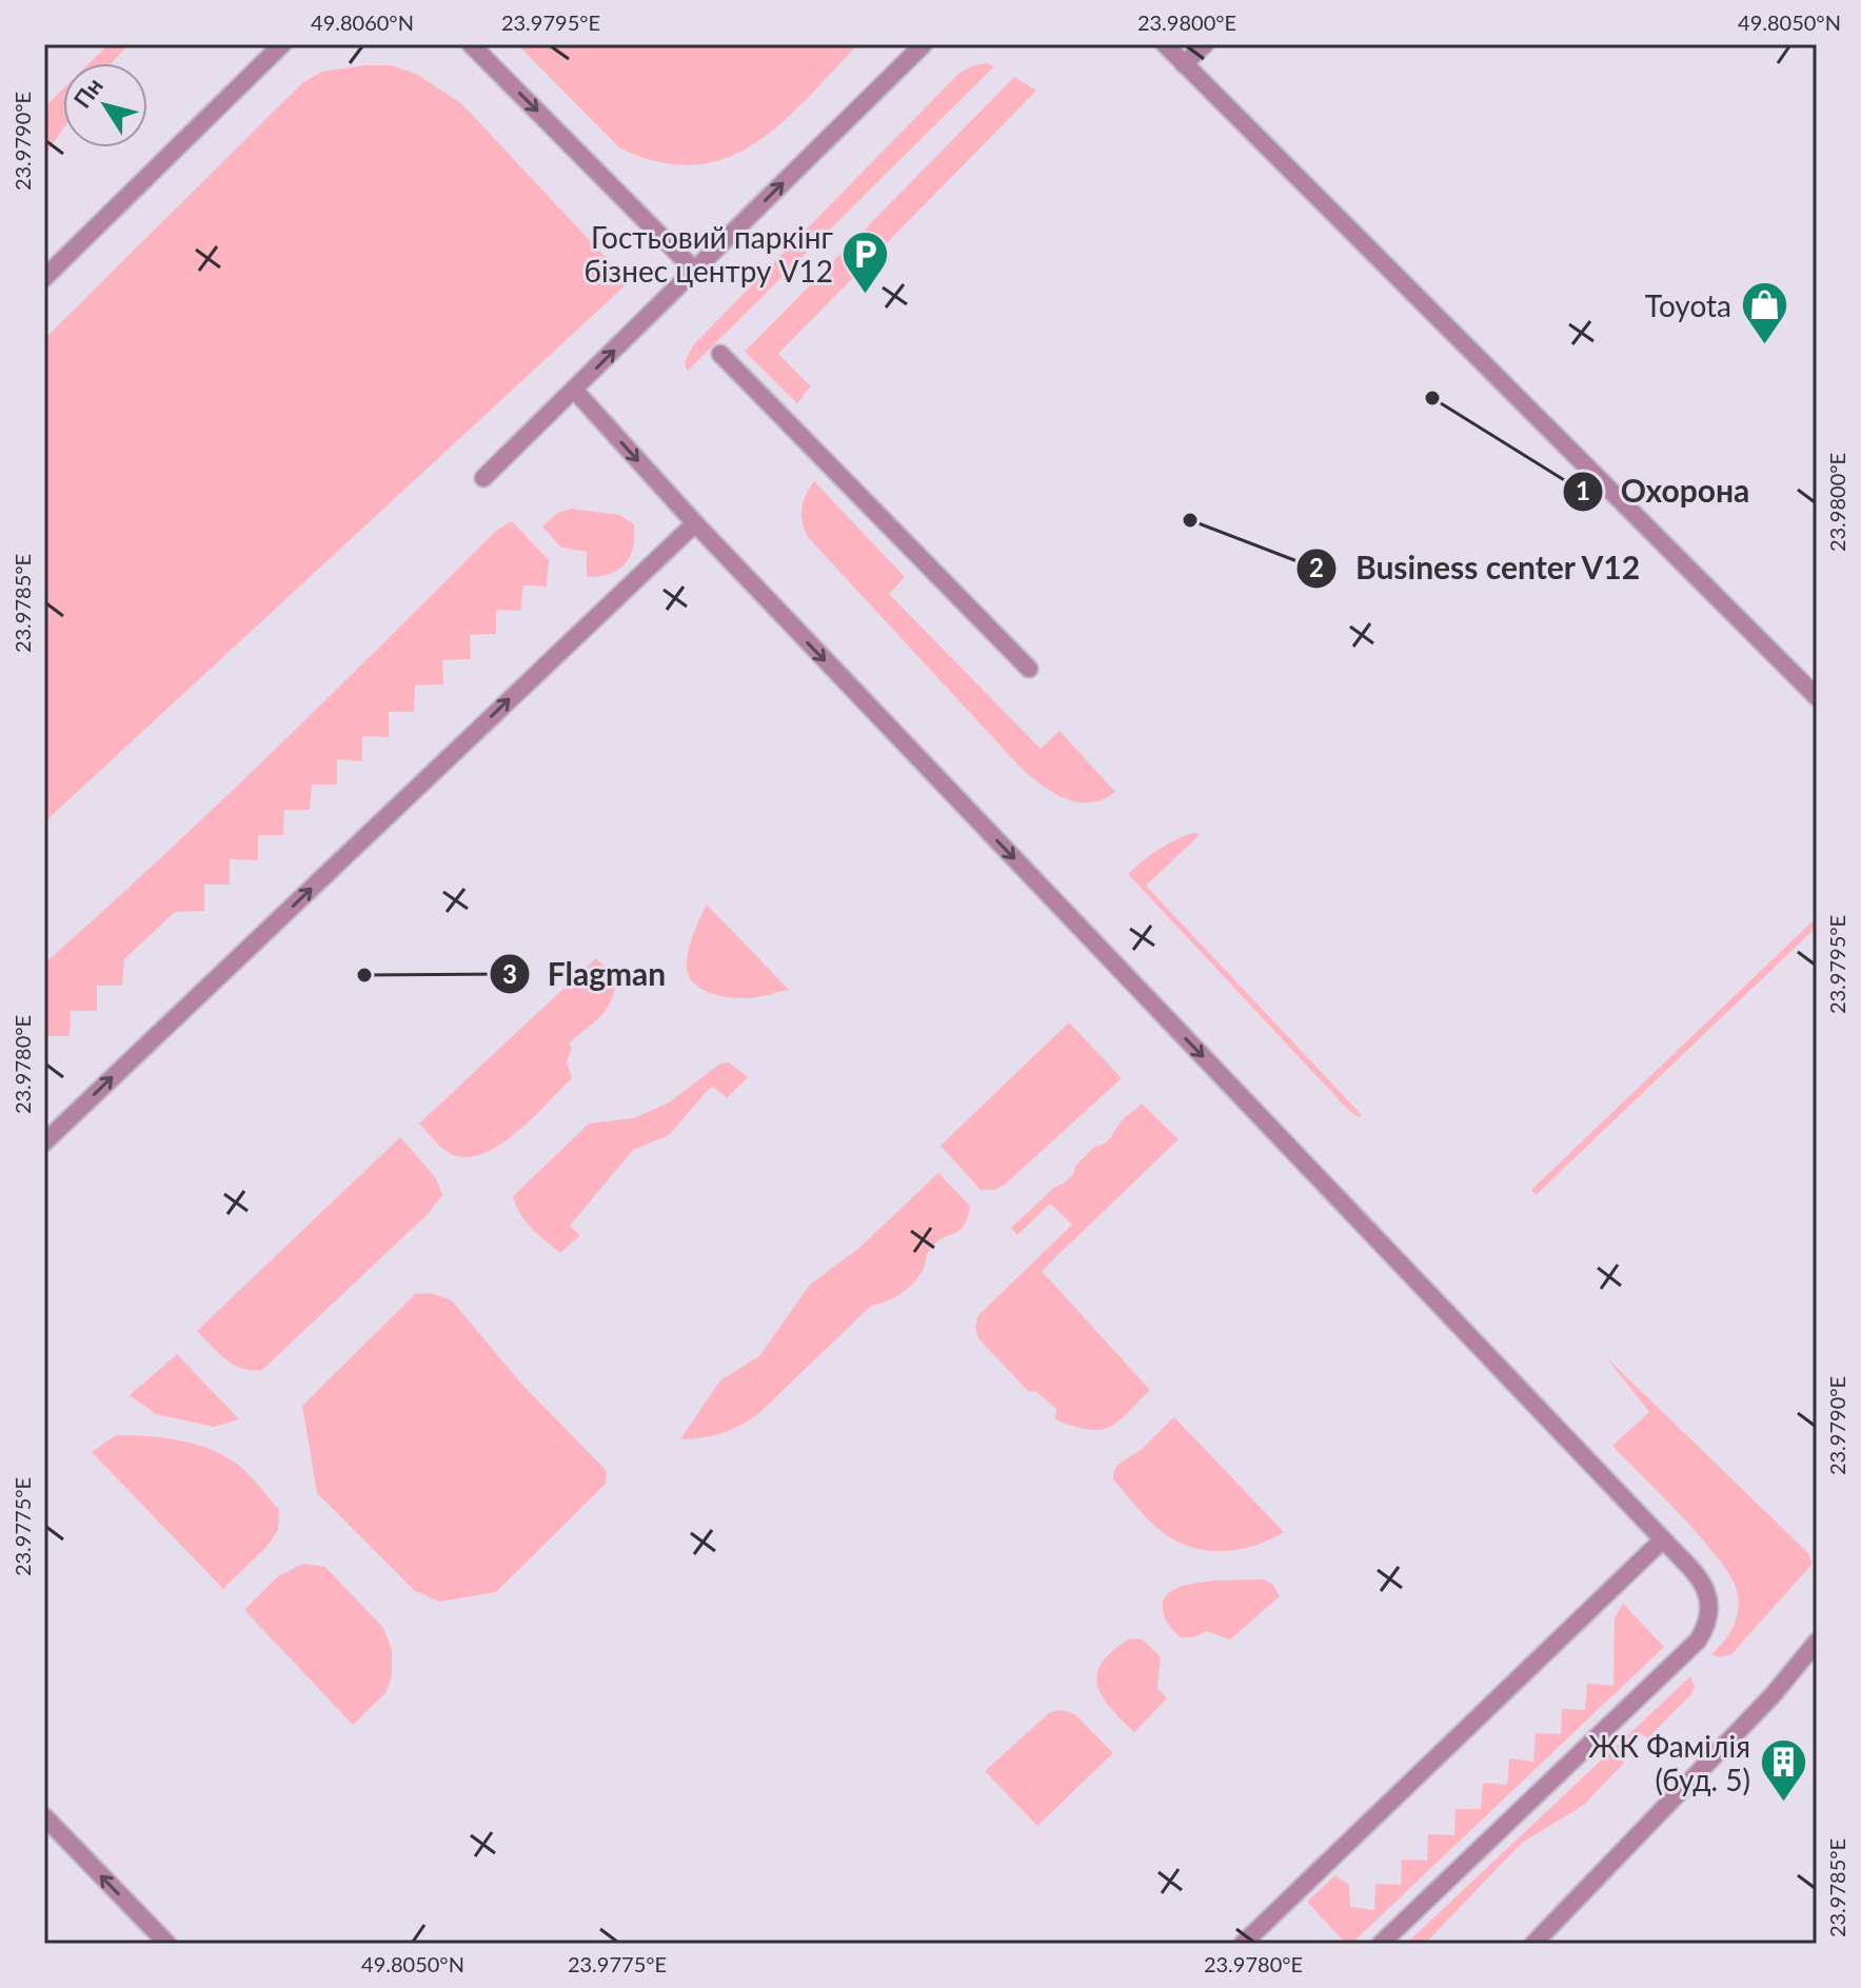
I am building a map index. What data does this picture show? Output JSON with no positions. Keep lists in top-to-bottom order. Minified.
{"places":{"parking":["Гостьовий паркінг бізнес центру V12"],"shop":["Toyota"],"other":["Охорона","Business center V12","Flagman"],"building":["ЖК Фамілія (буд. 5)"]},"north":"top left","coordinates":["49.8060°N","23.9795°E","23.9800°E","49.8050°N","23.9790°E","23.9785°E","23.9780°E","23.9775°E"]}
